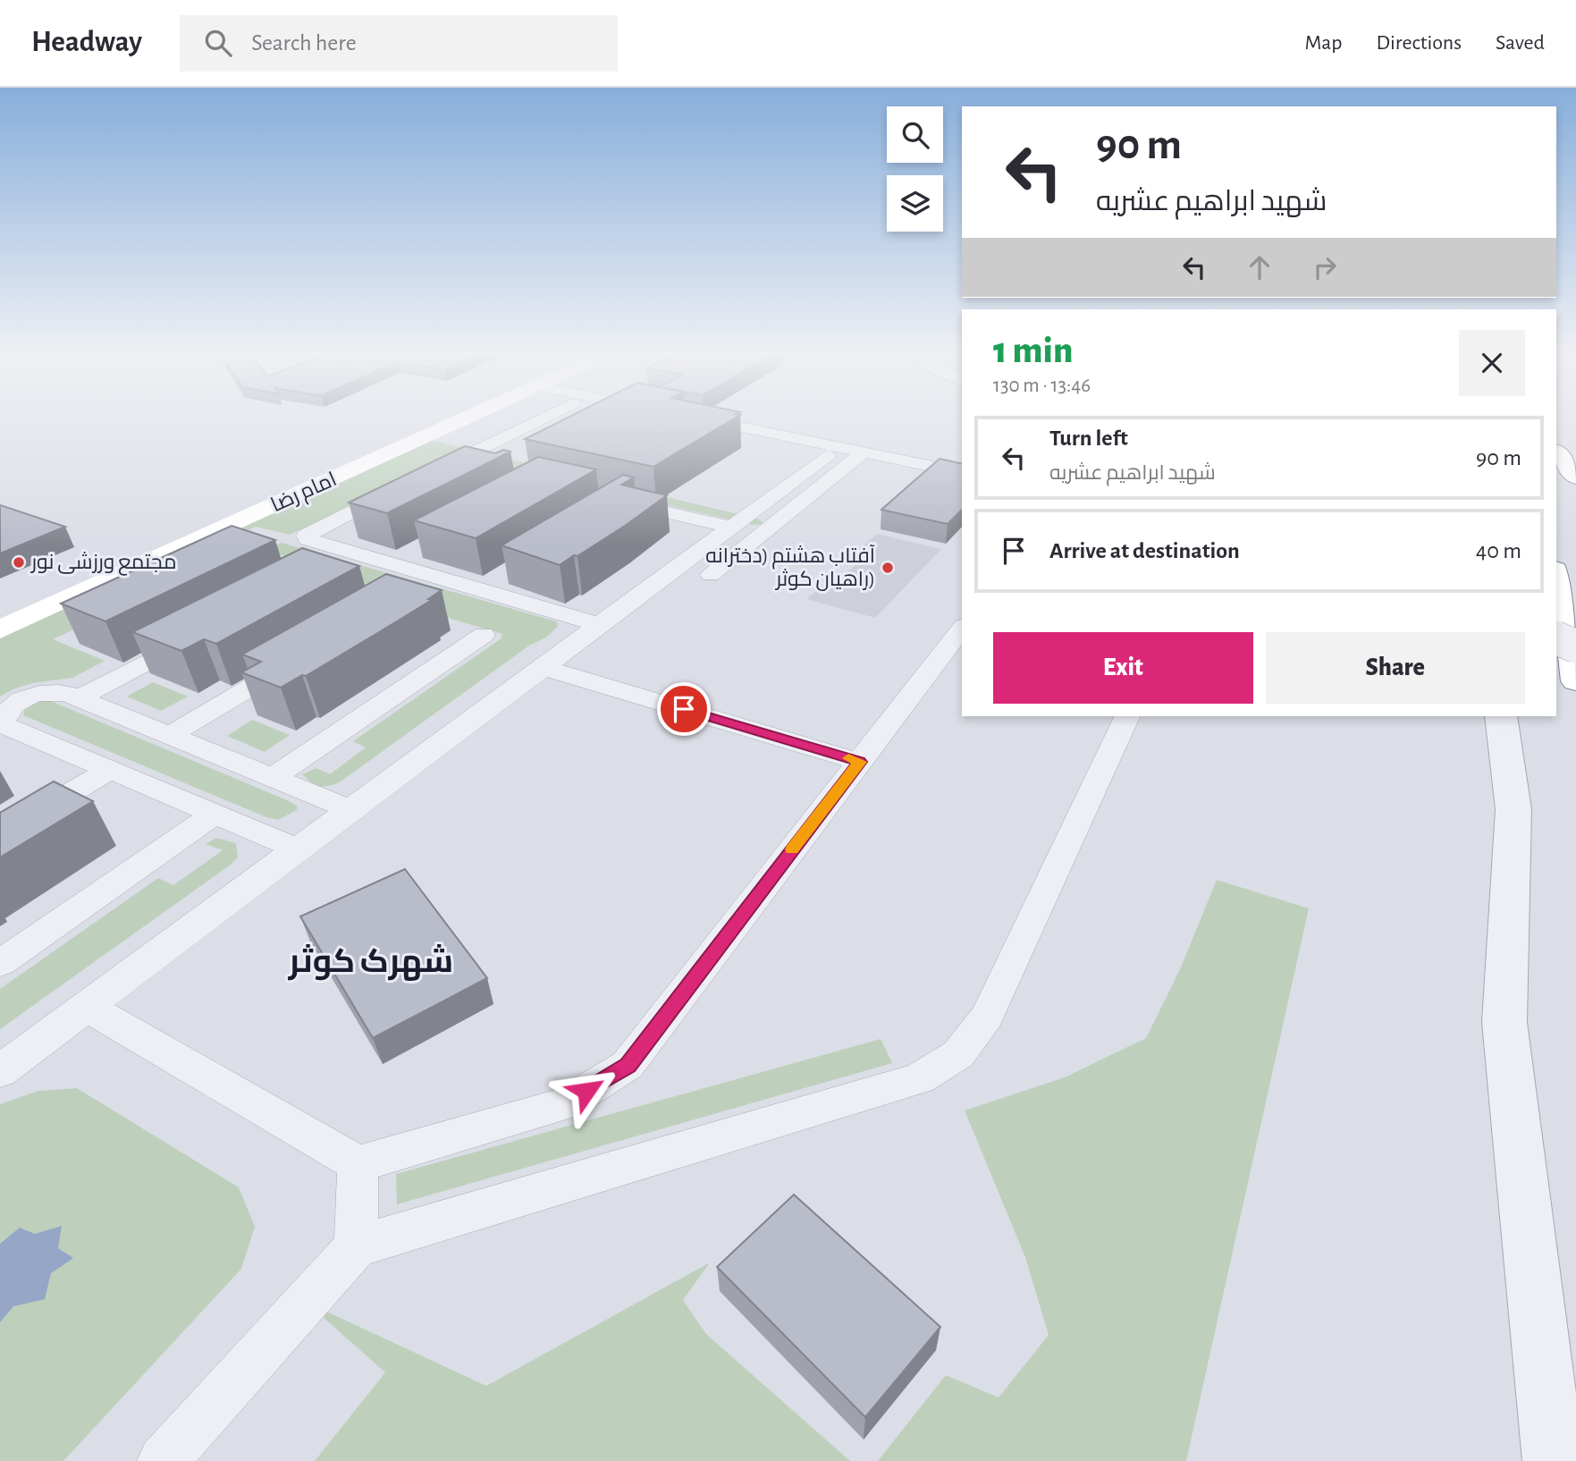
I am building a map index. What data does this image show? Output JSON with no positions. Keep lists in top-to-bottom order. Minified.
{"streets":{"main road":["امام رضا"]},"districts":["شهرک کوثر"],"places":["مجتمع ورزشی نور","آفتاب هشتم (دخترانه راهیان کوثر)"],"page":{"header":"Headway","search":"Search here","nav":["Map","Directions","Saved"],"turn":["90 m","شهید ابراهیم عشریه"],"heading":["1 min","130 m · 13:46"],"list":[{"name":"Turn left","note":"شهید ابراهیم عشریه","value":"90 m"},{"name":"Arrive at destination","value":"40 m"}],"buttons":["Exit","Share"]}}
